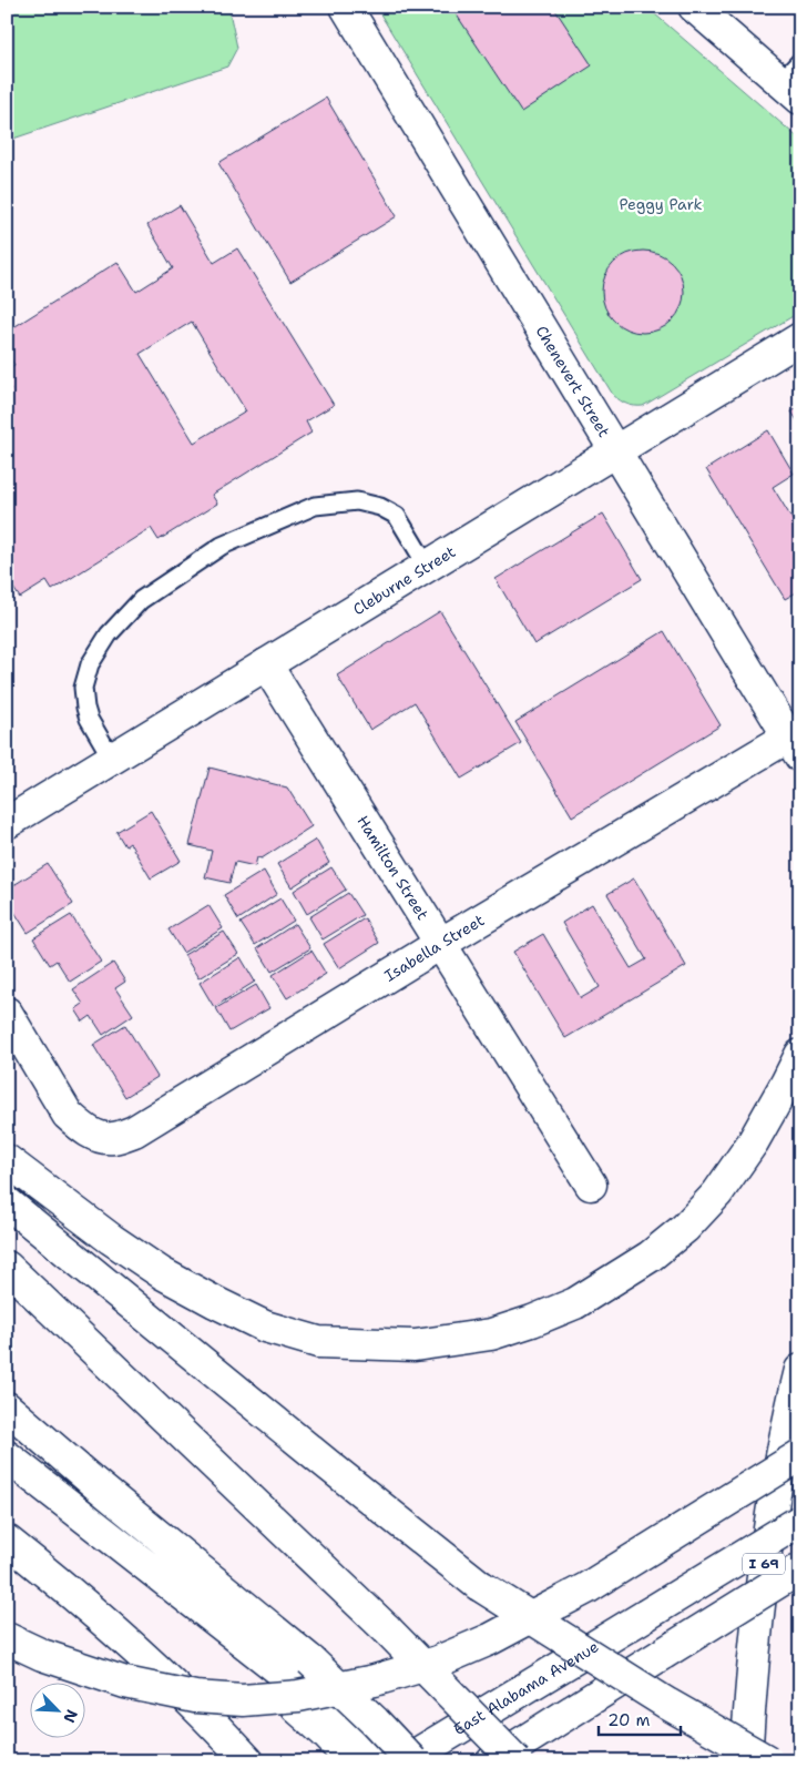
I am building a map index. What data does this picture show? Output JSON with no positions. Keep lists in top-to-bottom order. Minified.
{"streets":{"main road":["Chenevert Street","Cleburne Street","Hamilton Street","Isabella Street","I 69","East Alabama Avenue"]},"crossings":[["Chenevert Street","Cleburne Street"],["Chenevert Street","Isabella Street"],["Cleburne Street","Hamilton Street"],["Hamilton Street","Isabella Street"]],"parks":["Peggy Park"],"scale_bar":"20 m","north":"bottom right"}
